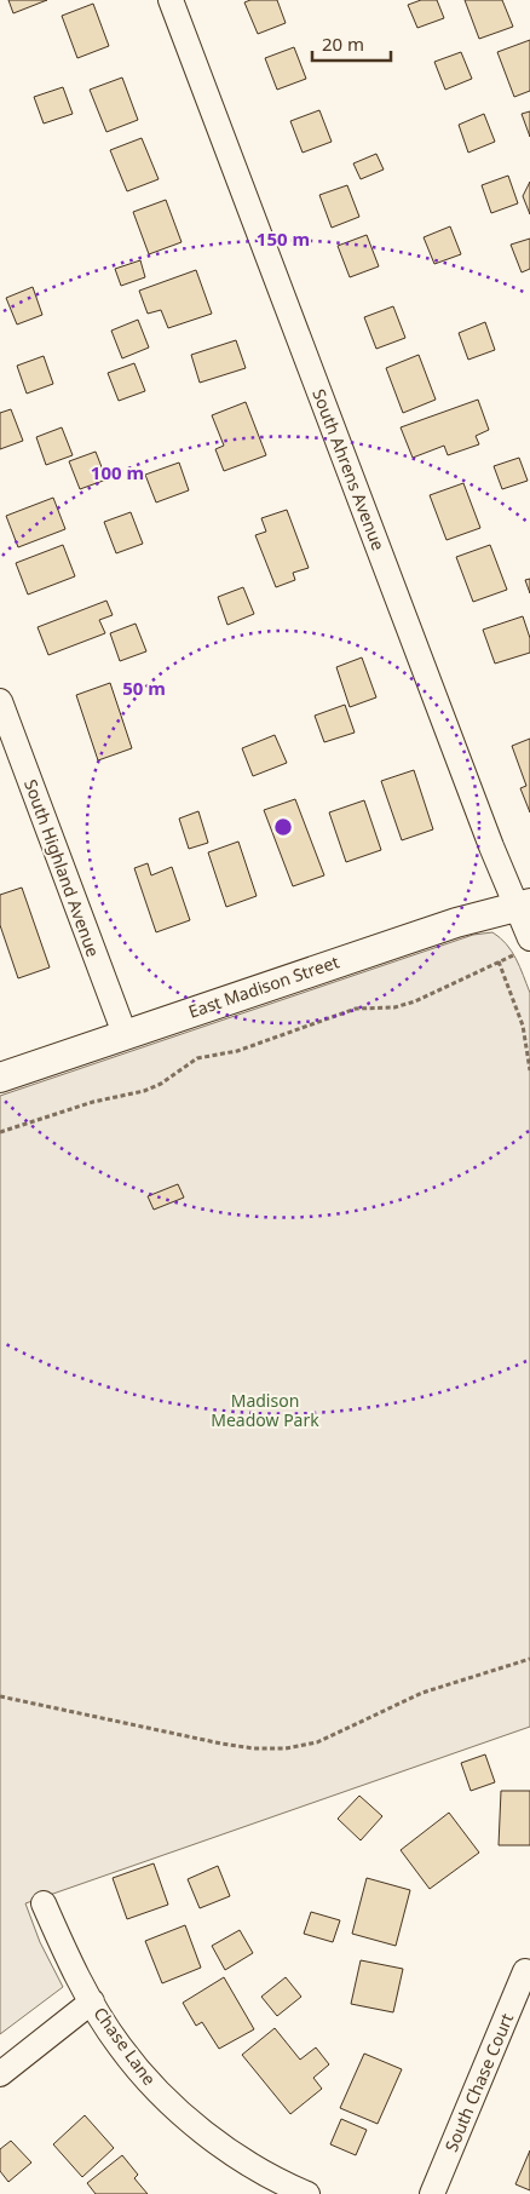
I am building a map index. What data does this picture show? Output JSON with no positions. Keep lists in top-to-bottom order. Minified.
{"streets":{"street":["South Ahrens Avenue","South Highland Avenue","East Madison Street","Chase Lane","South Chase Court"]},"crossings":[["South Ahrens Avenue","East Madison Street"],["South Highland Avenue","East Madison Street"]],"parks":["Madison Meadow Park"],"scale_bar":"20 m","rings":["150 m","100 m","50 m"]}
